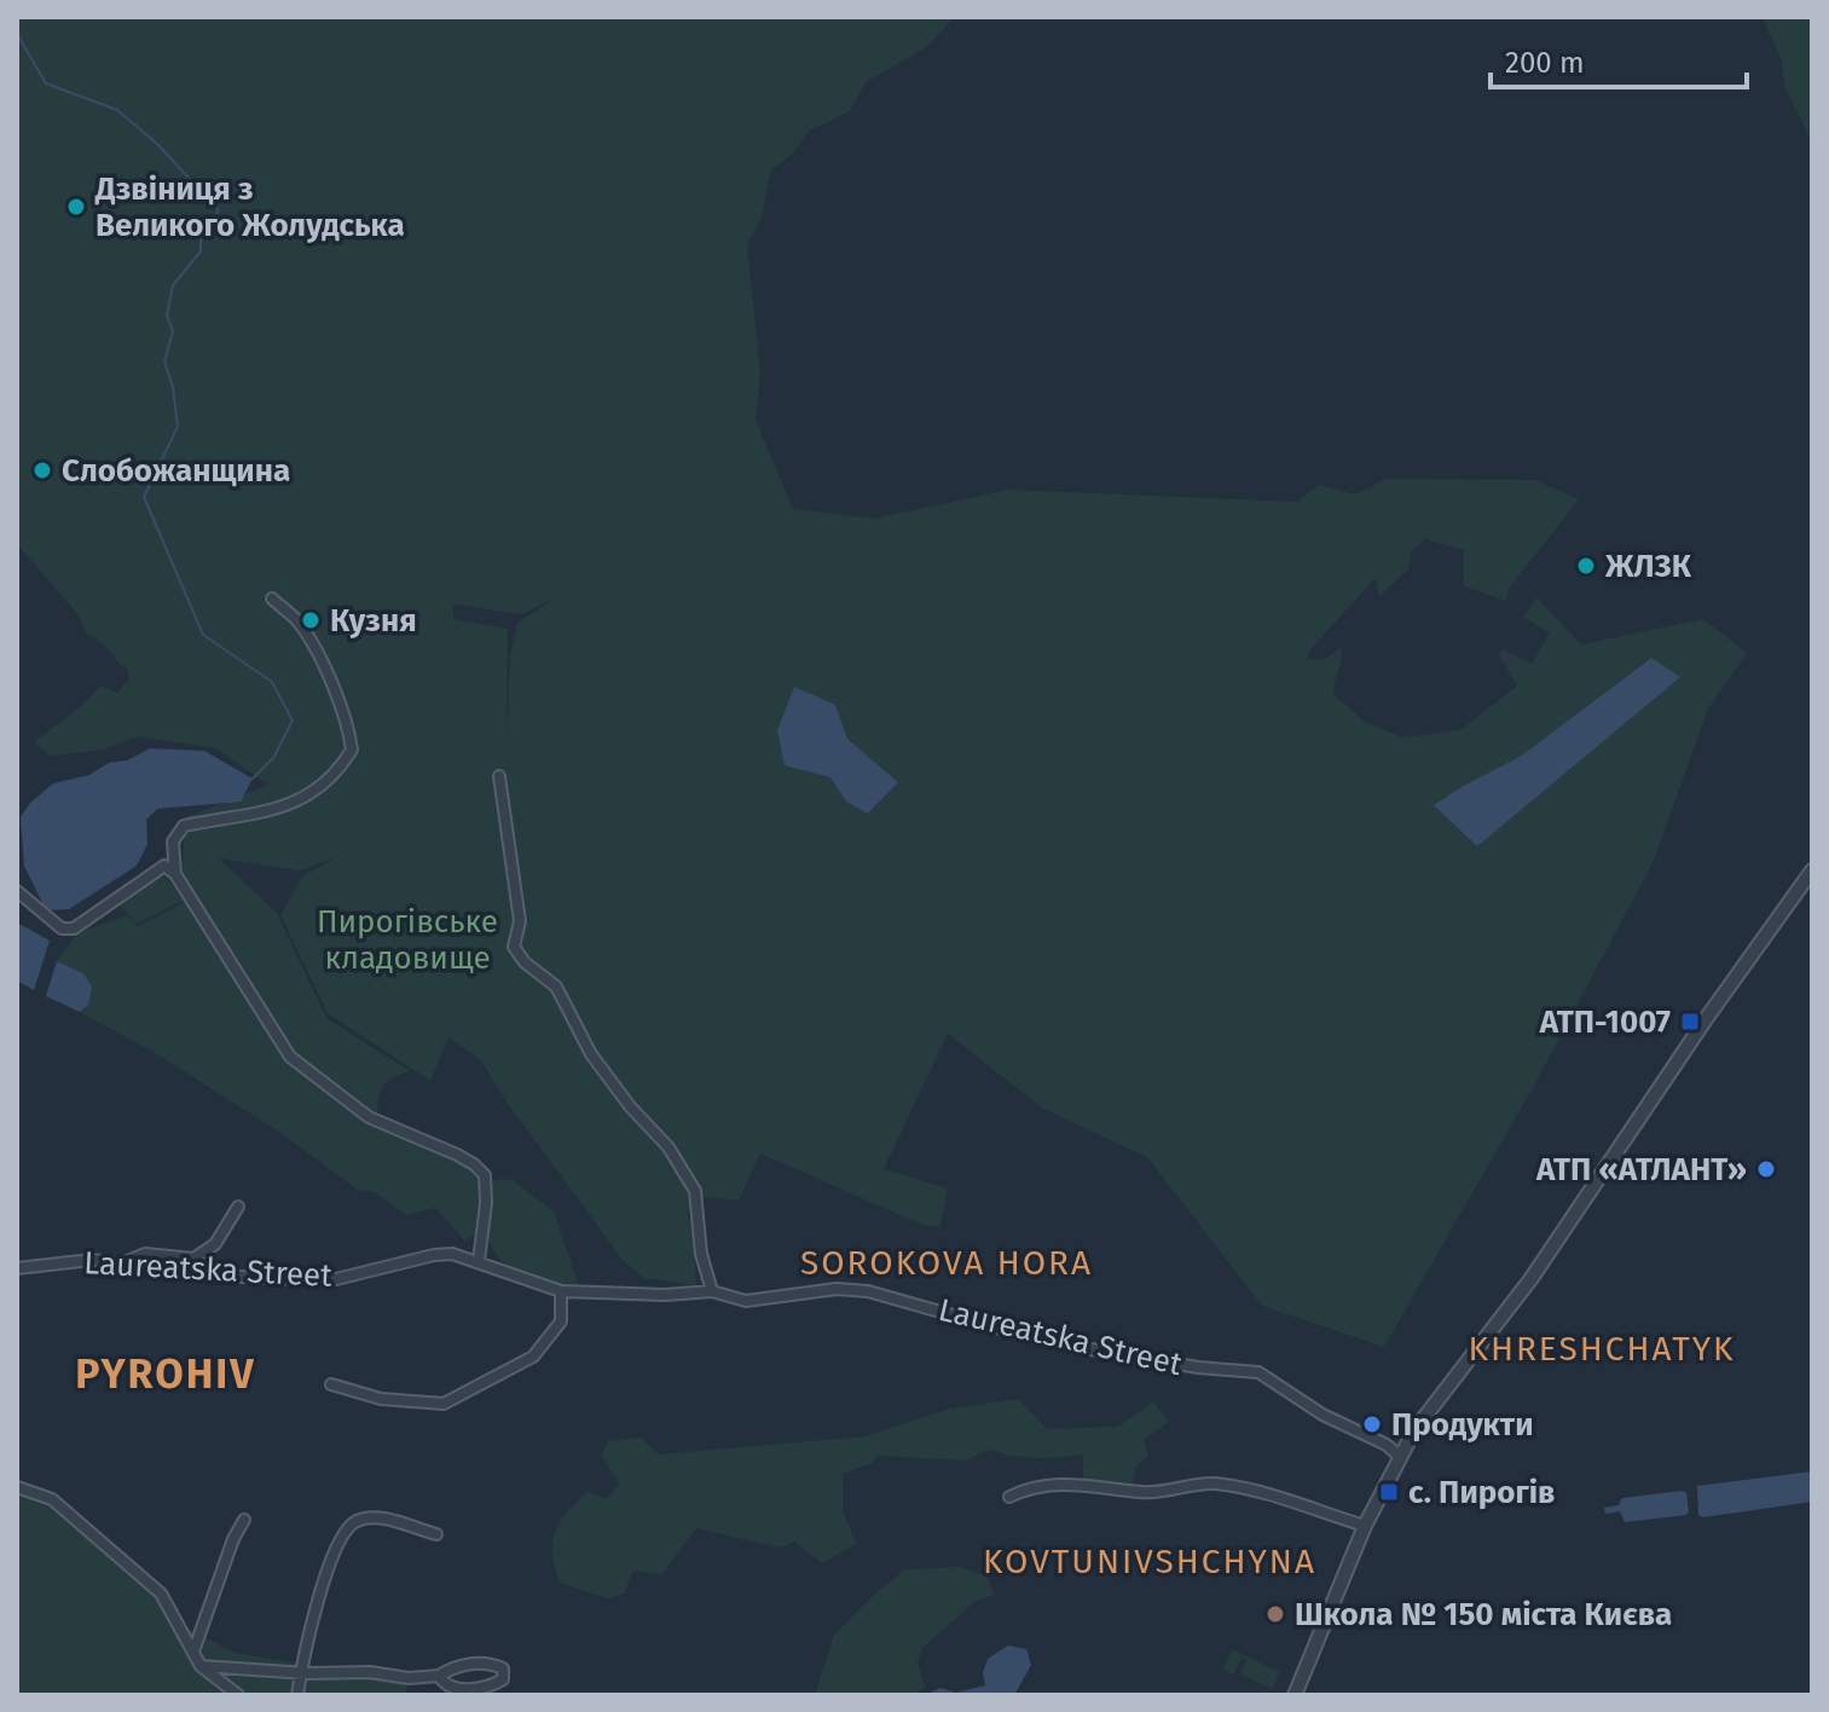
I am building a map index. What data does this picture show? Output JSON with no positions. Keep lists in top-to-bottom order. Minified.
{"streets":{"street":["Laureatska Street"]},"districts":["SOROKOVA HORA","KHRESHCHATYK","PYROHIV","KOVTUNIVSHCHYNA"],"parks":["Пирогівське кладовище"],"places":{"other":["Дзвіниця з Великого Жолудська","Слобожанщина","ЖЛЗК","Кузня","АТП «АТЛАНТ»","Продукти","Школа № 150 міста Києва"],"transit":["АТП-1007","с. Пирогів"]},"scale_bar":"200 m"}
